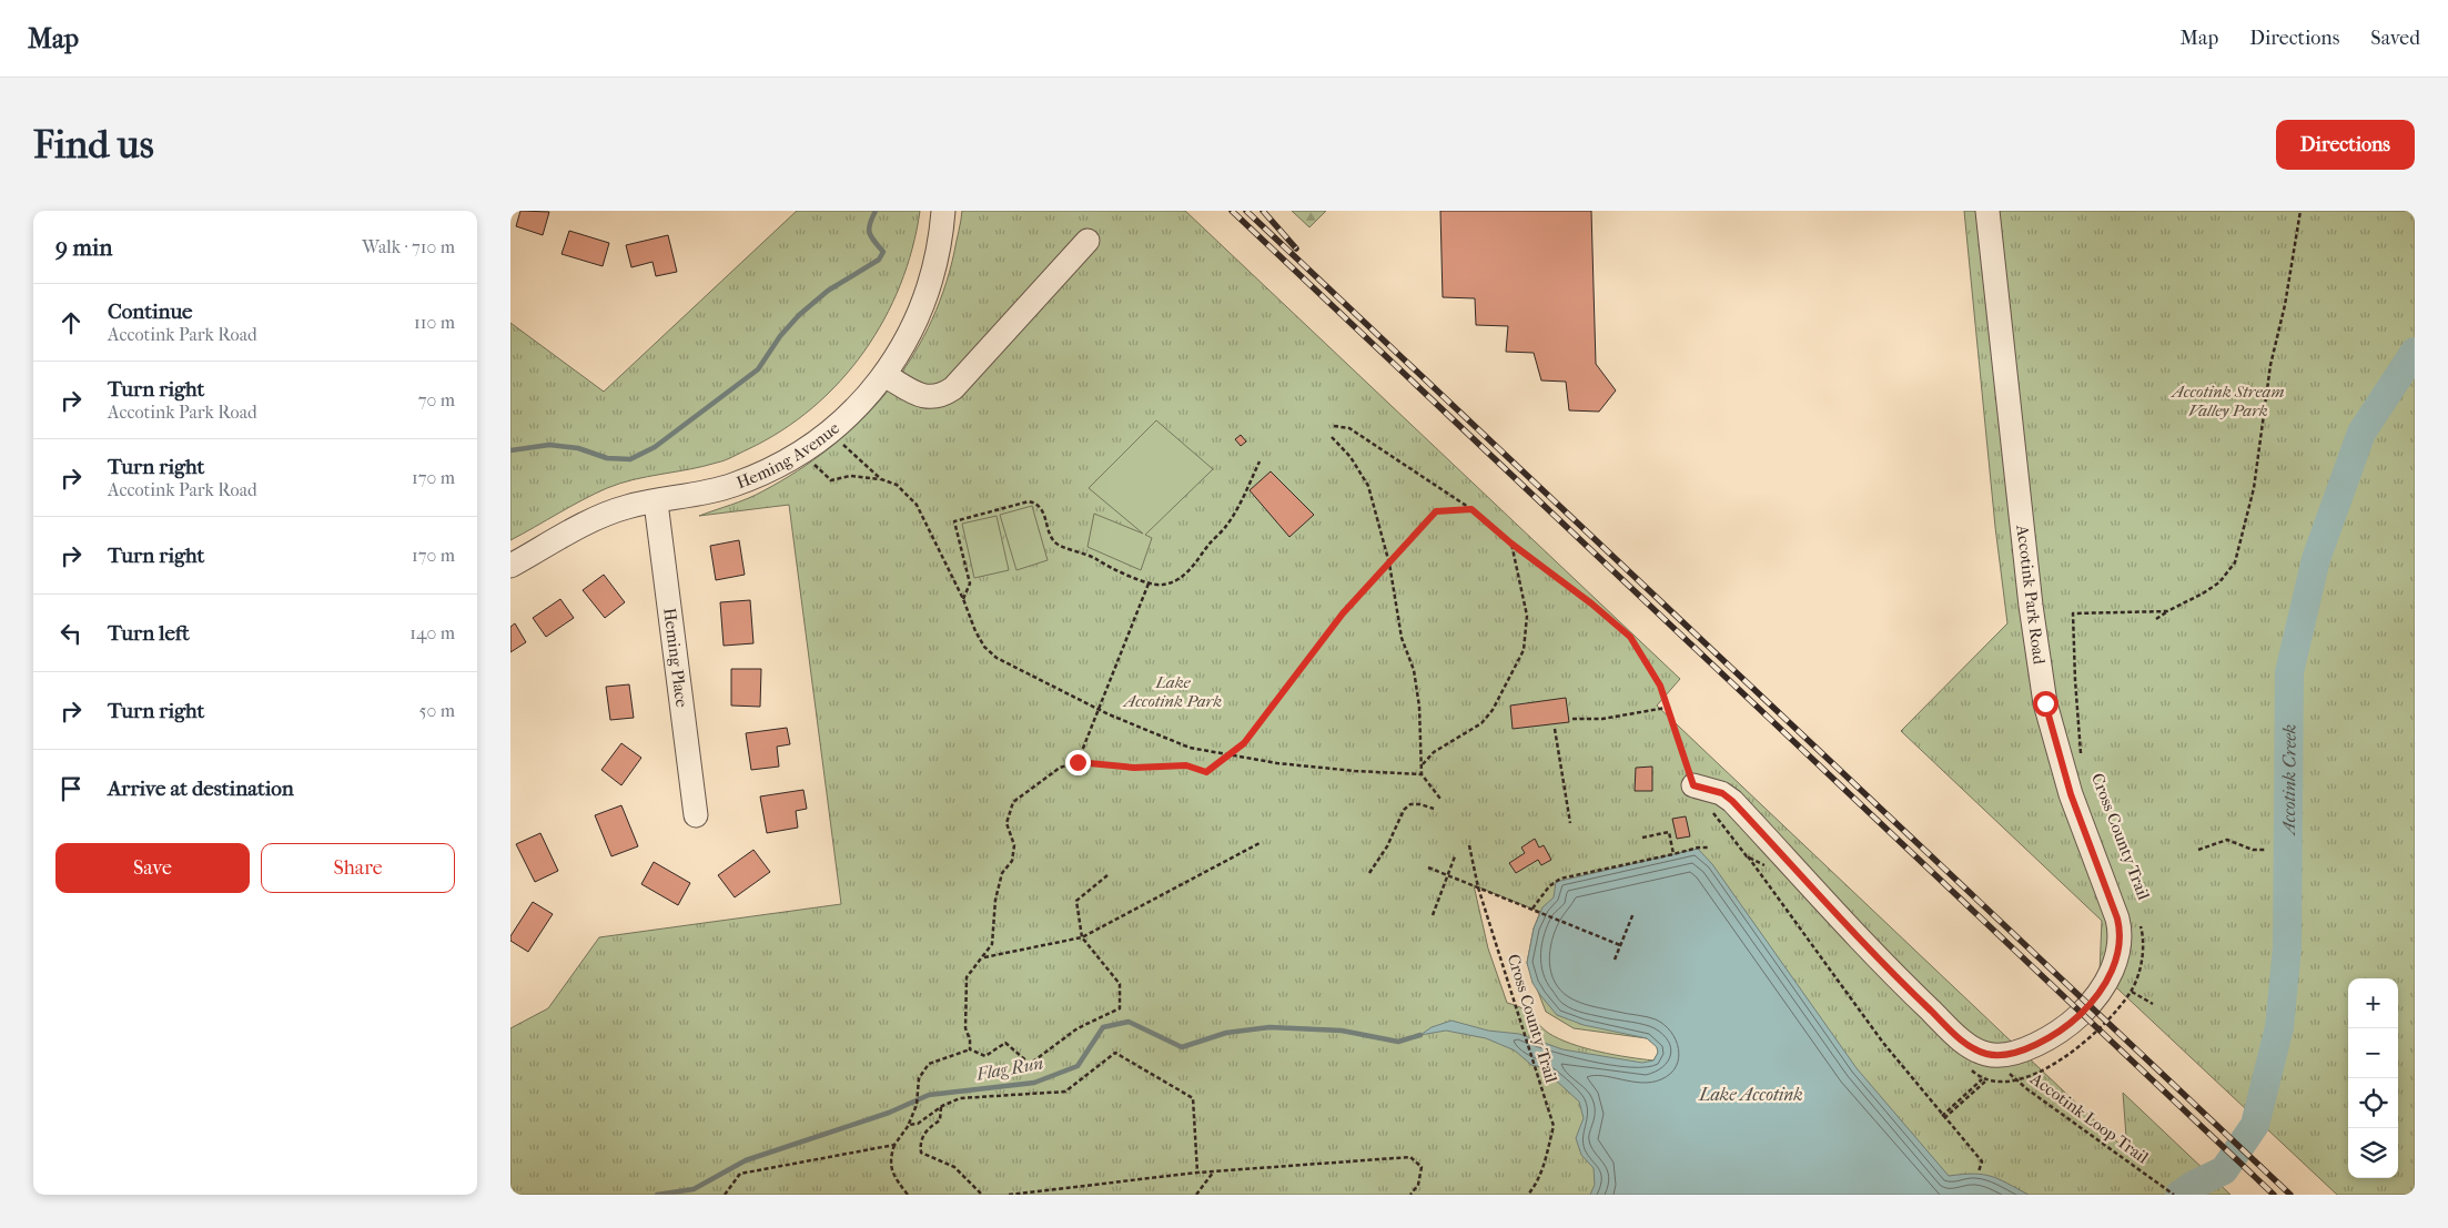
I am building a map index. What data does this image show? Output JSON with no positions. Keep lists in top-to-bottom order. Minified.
{"streets":{"street":["Heming Avenue","Accotink Park Road","Heming Place"],"path":["Cross County Trail","Accotink Loop Trail"]},"crossings":[["Heming Avenue","Heming Place"],["Accotink Park Road","Accotink Loop Trail"],["Cross County Trail","Accotink Loop Trail"]],"water":["Accotink Creek","Flag Run","Lake Accotink"],"parks":["Accotink Stream Valley Park","Lake Accotink Park"],"page":{"header":"Map","nav":["Map","Directions","Saved"],"buttons":["Directions",["Save","Share"]],"title":"Find us","heading":["9 min","Walk · 710 m"],"list":[["Continue","Accotink Park Road","110 m"],["Turn right","Accotink Park Road","70 m"],["Turn right","Accotink Park Road","170 m"],["Turn right","170 m"],["Turn left","140 m"],["Turn right","50 m"],"Arrive at destination"],"map_buttons":["+","−"]}}
